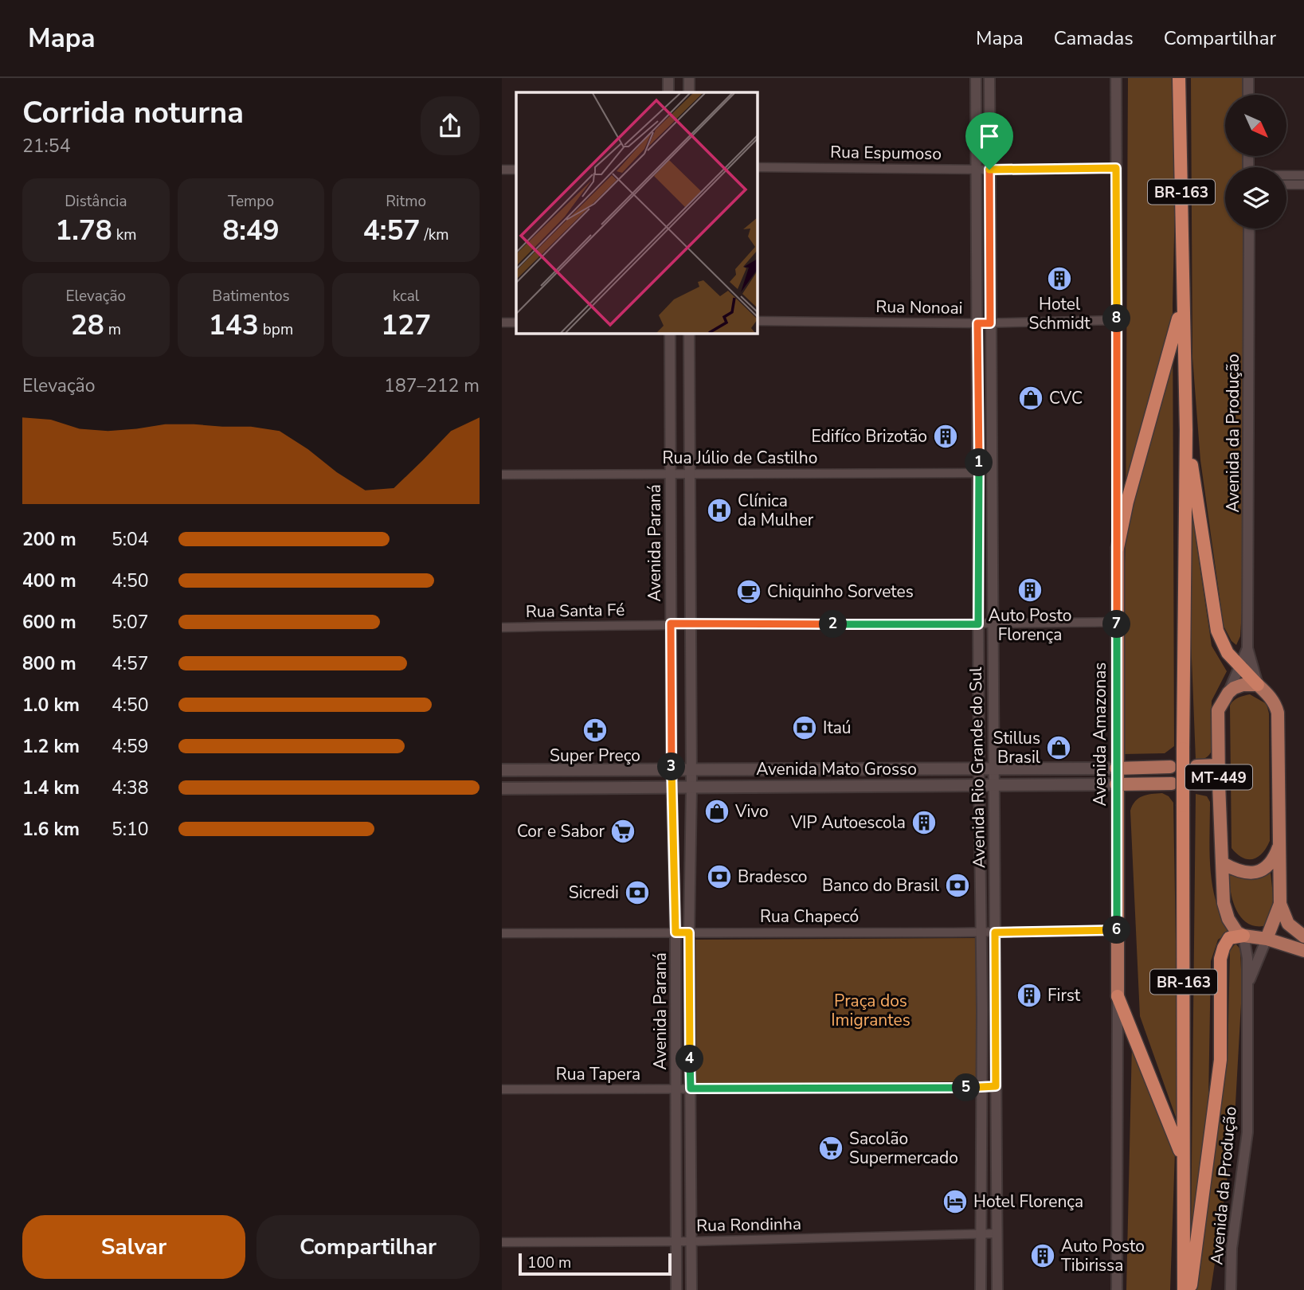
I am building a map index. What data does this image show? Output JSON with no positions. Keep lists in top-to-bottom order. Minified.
{"streets":{"highway":["BR-163"],"main road":["Avenida Amazonas","Avenida Mato Grosso","MT-449"],"street":["Rua Espumoso","Rua Nonoai","Avenida da Produção","Rua Júlio de Castilho","Avenida Paraná","Rua Santa Fé","Avenida Rio Grande do Sul","Rua Chapecó","Rua Tapera","Rua Rondinha"]},"crossings":[["Rua Espumoso","Avenida Amazonas"],["Rua Espumoso","Avenida Rio Grande do Sul"],["Rua Nonoai","Avenida Amazonas"],["Rua Nonoai","Avenida Rio Grande do Sul"],["Avenida da Produção","MT-449"],["Rua Júlio de Castilho","Avenida Paraná"],["Rua Júlio de Castilho","Avenida Rio Grande do Sul"],["Avenida Paraná","Rua Santa Fé"],["Avenida Paraná","Avenida Mato Grosso"],["Avenida Paraná","Rua Chapecó"],["Avenida Paraná","Rua Tapera"],["Avenida Paraná","Rua Rondinha"],["Rua Santa Fé","Avenida Amazonas"],["Rua Santa Fé","Avenida Rio Grande do Sul"],["Avenida Amazonas","Avenida Mato Grosso"],["Avenida Amazonas","Rua Chapecó"],["Avenida Rio Grande do Sul","Avenida Mato Grosso"],["Avenida Rio Grande do Sul","Rua Chapecó"],["Avenida Rio Grande do Sul","Rua Tapera"],["Avenida Rio Grande do Sul","Rua Rondinha"]],"parks":["Praça dos Imigrantes"],"places":{"building":["Hotel Schmidt","Edifíco Brizotão","Auto Posto Florença","VIP Autoescola","First","Auto Posto Tibirissa"],"shop":["CVC","Stillus Brasil","Vivo"],"hospital":["Clínica da Mulher"],"cafe":["Chiquinho Sorvetes"],"bank":["Itaú","Bradesco","Banco do Brasil","Sicredi"],"pharmacy":["Super Preço"],"supermarket":["Cor e Sabor","Sacolão Supermercado"],"hotel":["Hotel Florença"]},"scale_bar":"100 m","north":"bottom right","page":{"header":"Mapa","nav":["Mapa","Camadas","Compartilhar"],"heading":["Corrida noturna","21:54"],"stats":[["Distância","1.78 km"],["Tempo","8:49"],["Ritmo","4:57 /km"],["Elevação","28 m"],["Batimentos","143 bpm"],["kcal","127"]],"pins":["8","1","2","7","3","6","4","5"],"chart":["Elevação","187–212 m"],"list":[{"name":"200 m","note":"5:04"},{"name":"400 m","note":"4:50"},{"name":"600 m","note":"5:07"},{"name":"800 m","note":"4:57"},{"name":"1.0 km","note":"4:50"},{"name":"1.2 km","note":"4:59"},{"name":"1.4 km","note":"4:38"},{"name":"1.6 km","note":"5:10"}],"buttons":["Salvar","Compartilhar"],"scale":"100 m"}}
